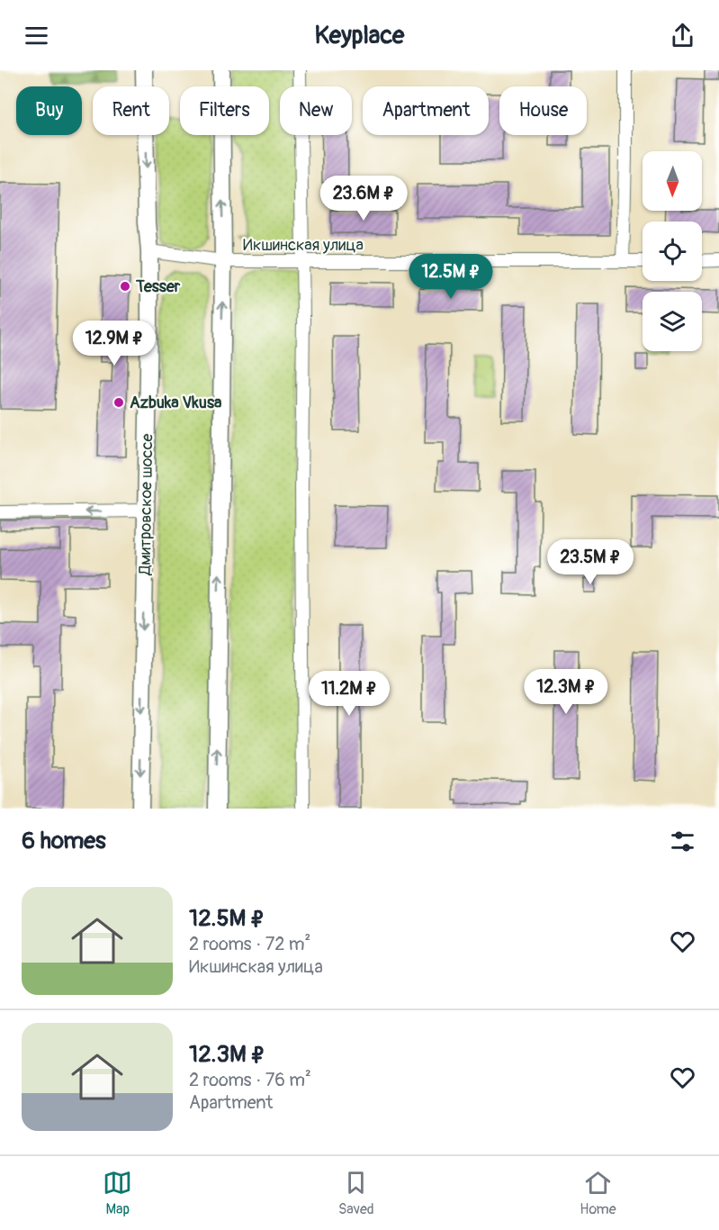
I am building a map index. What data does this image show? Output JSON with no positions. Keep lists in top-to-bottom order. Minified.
{"streets":{"main road":["Дмитровское шоссе"],"street":["Икшинская улица"]},"crossings":[["Икшинская улица","Дмитровское шоссе"]],"places":["Tesser","Azbuka Vkusa"],"north":"bottom","page":{"header":"Keyplace","chip":["Buy","Rent","Filters","New","Apartment","House"],"price":["23.6M ₽","12.5M ₽","12.9M ₽","23.5M ₽","12.3M ₽","11.2M ₽"],"heading":"6 homes","list":[{"name":"12.5M ₽","note":"2 rooms · 72 m² · Икшинская улица"},{"name":"12.3M ₽","note":"2 rooms · 76 m² · Apartment"}],"tabs":["Map","Saved","Home"]}}
